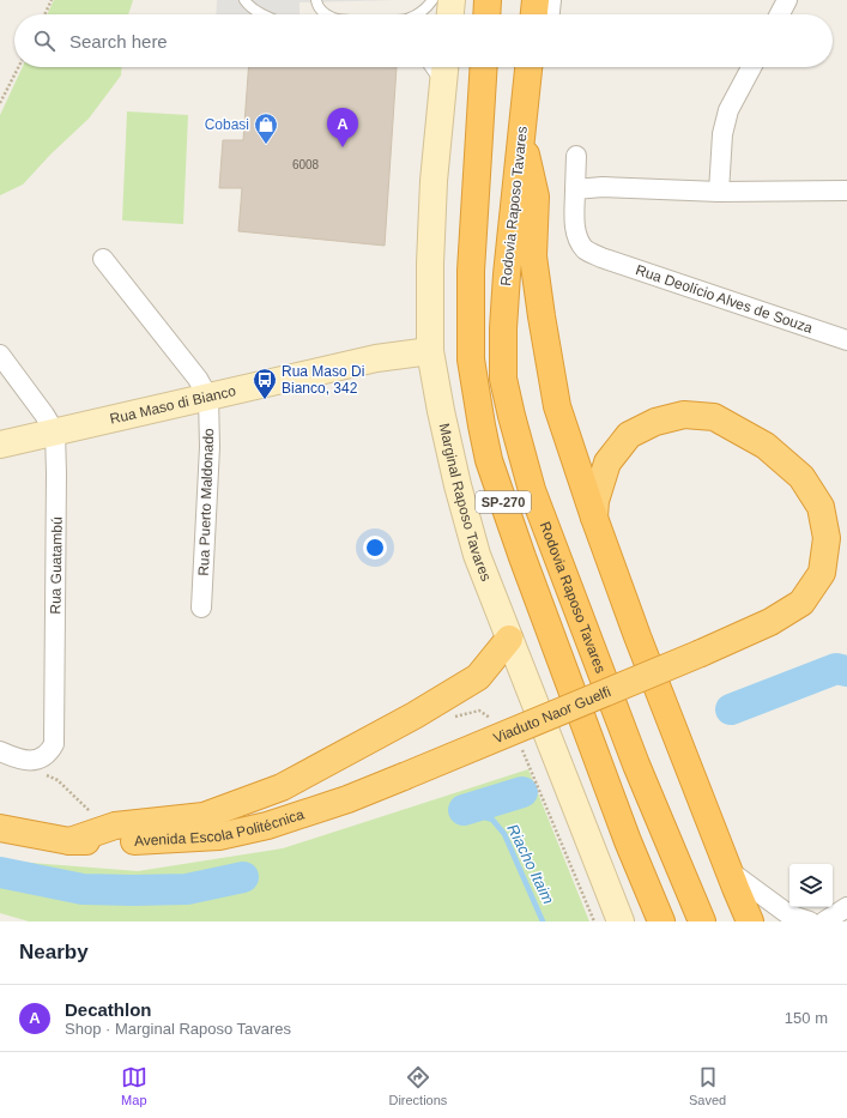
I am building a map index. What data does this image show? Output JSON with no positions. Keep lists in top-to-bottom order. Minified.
{"streets":{"highway":["Rodovia Raposo Tavares","SP-270","Viaduto Naor Guelfi","Avenida Escola Politécnica"],"main road":["Rua Maso di Bianco","Marginal Raposo Tavares"],"street":["Rua Deolício Alves de Souza","Rua Puerto Maldonado","Rua Guatambú"]},"crossings":[["Rua Maso di Bianco","Rua Puerto Maldonado"],["Rua Maso di Bianco","Marginal Raposo Tavares"],["Rua Maso di Bianco","Rua Guatambú"],["Viaduto Naor Guelfi","Avenida Escola Politécnica"]],"water":["Riacho Itaim"],"places":{"shop":["Cobasi"],"bus stop":["Rua Maso Di Bianco, 342"]},"house_numbers":["6008"],"page":{"search":"Search here","pins":"A","heading":"Nearby","list":[{"mark":"A","name":"Decathlon","note":"Shop · Marginal Raposo Tavares","value":"150 m"}],"nav":["Map","Directions","Saved"]}}
